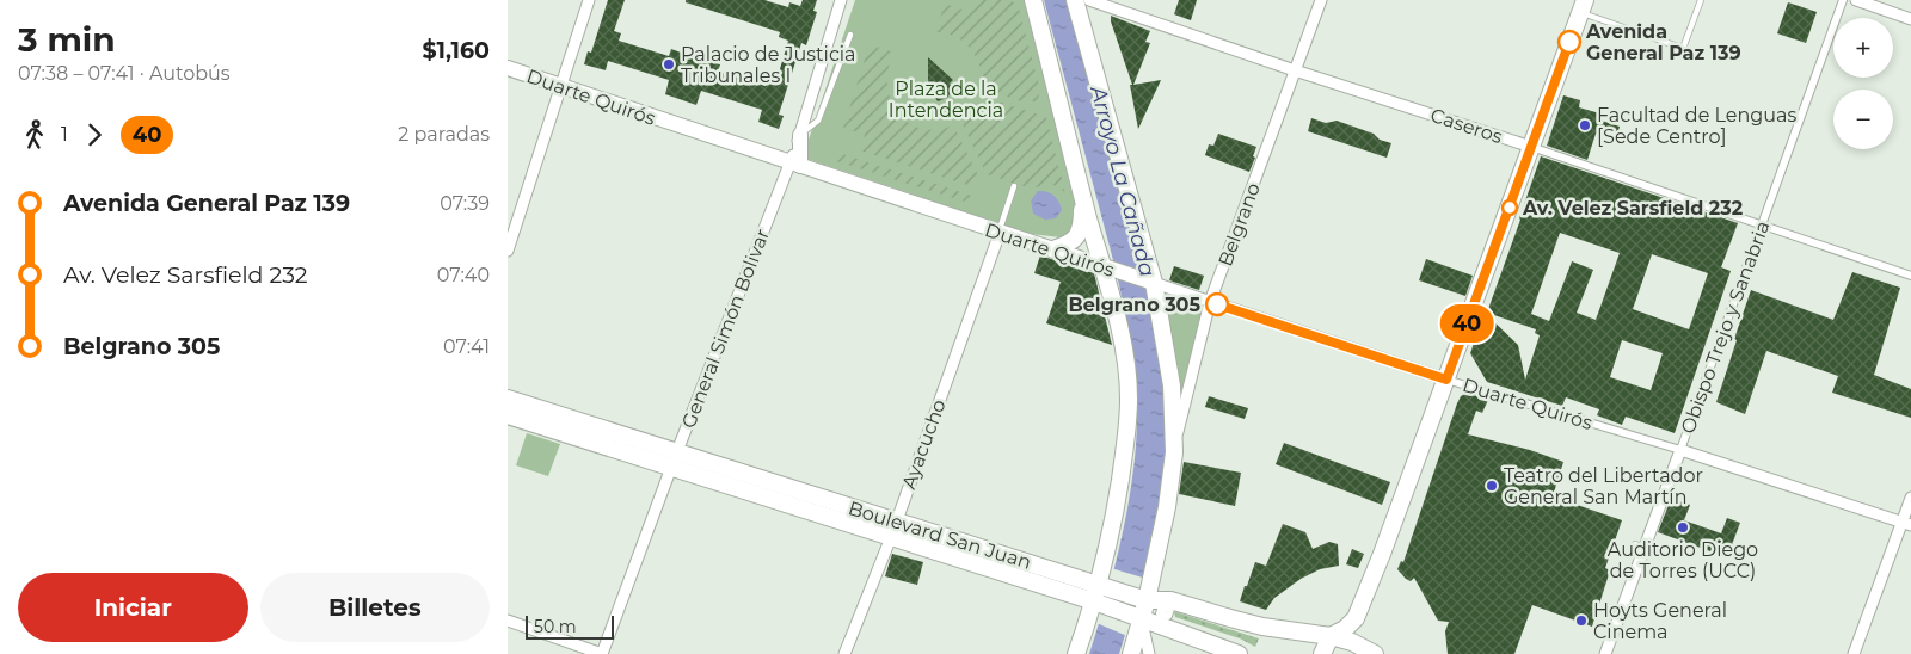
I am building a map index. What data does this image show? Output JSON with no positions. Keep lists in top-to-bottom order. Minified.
{"streets":{"main road":["Duarte Quirós","Boulevard San Juan"],"street":["Caseros","Belgrano","Obispo Trejo y Sanabria","General Simón Bolivar","Ayacucho"]},"crossings":[["Duarte Quirós","Belgrano"],["Duarte Quirós","Obispo Trejo y Sanabria"],["Duarte Quirós","General Simón Bolivar"],["Duarte Quirós","Ayacucho"],["Caseros","Belgrano"],["Caseros","Obispo Trejo y Sanabria"],["General Simón Bolivar","Boulevard San Juan"],["Ayacucho","Boulevard San Juan"]],"water":["Arroyo La Cañada"],"parks":["Plaza de la Intendencia"],"places":["Avenida General Paz 139","Palacio de Justicia Tribunales I","Facultad de Lenguas [Sede Centro]","Av. Velez Sarsfield 232","Belgrano 305","Teatro del Libertador General San Martín","Auditorio Diego de Torres (UCC)","Hoyts General Cinema"],"lines":["bus line 40"],"scale_bar":"50 m","page":{"heading":["3 min","07:38 – 07:41 · Autobús","$1,160"],"on_map":"40","map_buttons":["+","−"],"legs":["1","40","2 paradas"],"list":[{"name":"Avenida General Paz 139","value":"07:39"},{"name":"Av. Velez Sarsfield 232","value":"07:40"},{"name":"Belgrano 305","value":"07:41"}],"buttons":["Iniciar","Billetes"],"scale":"50 m"}}
